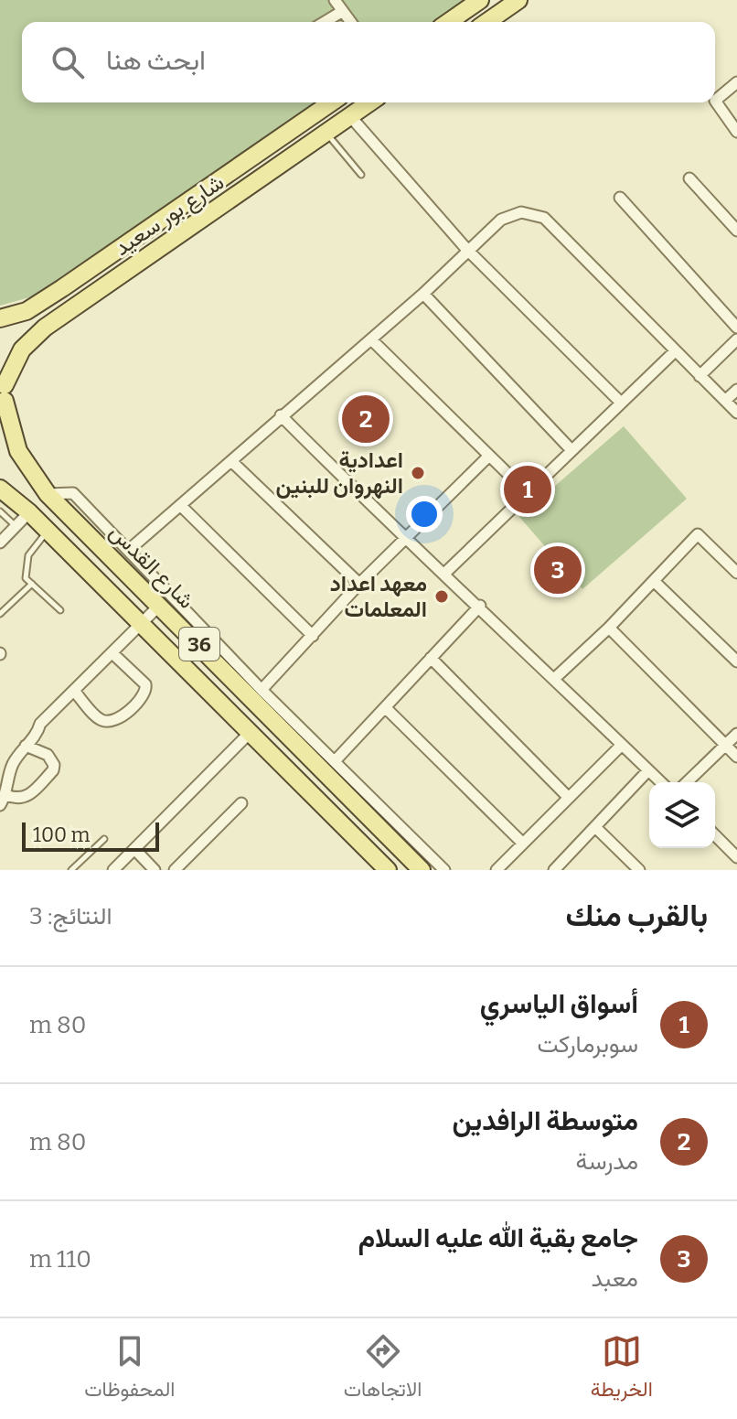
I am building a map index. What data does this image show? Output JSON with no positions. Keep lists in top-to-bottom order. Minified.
{"streets":{"main road":["شارع بور سعيد","شارع القدس","36"]},"crossings":[["شارع بور سعيد","شارع القدس"]],"places":["اعدادية النهروان للبنين","معهد اعداد المعلمات"],"scale_bar":"100 m","page":{"search":"ابحث هنا","pins":["2","1","3"],"scale":"100 m","heading":["بالقرب منك","النتائج: 3"],"list":[{"mark":"1","name":"أسواق الياسري","note":"سوبرماركت","value":"80 m"},{"mark":"2","name":"متوسطة الرافدين","note":"مدرسة","value":"80 m"},{"mark":"3","name":"جامع بقية الله عليه السلام","note":"معبد","value":"110 m"}],"nav":["الخريطة","الاتجاهات","المحفوظات"]}}
